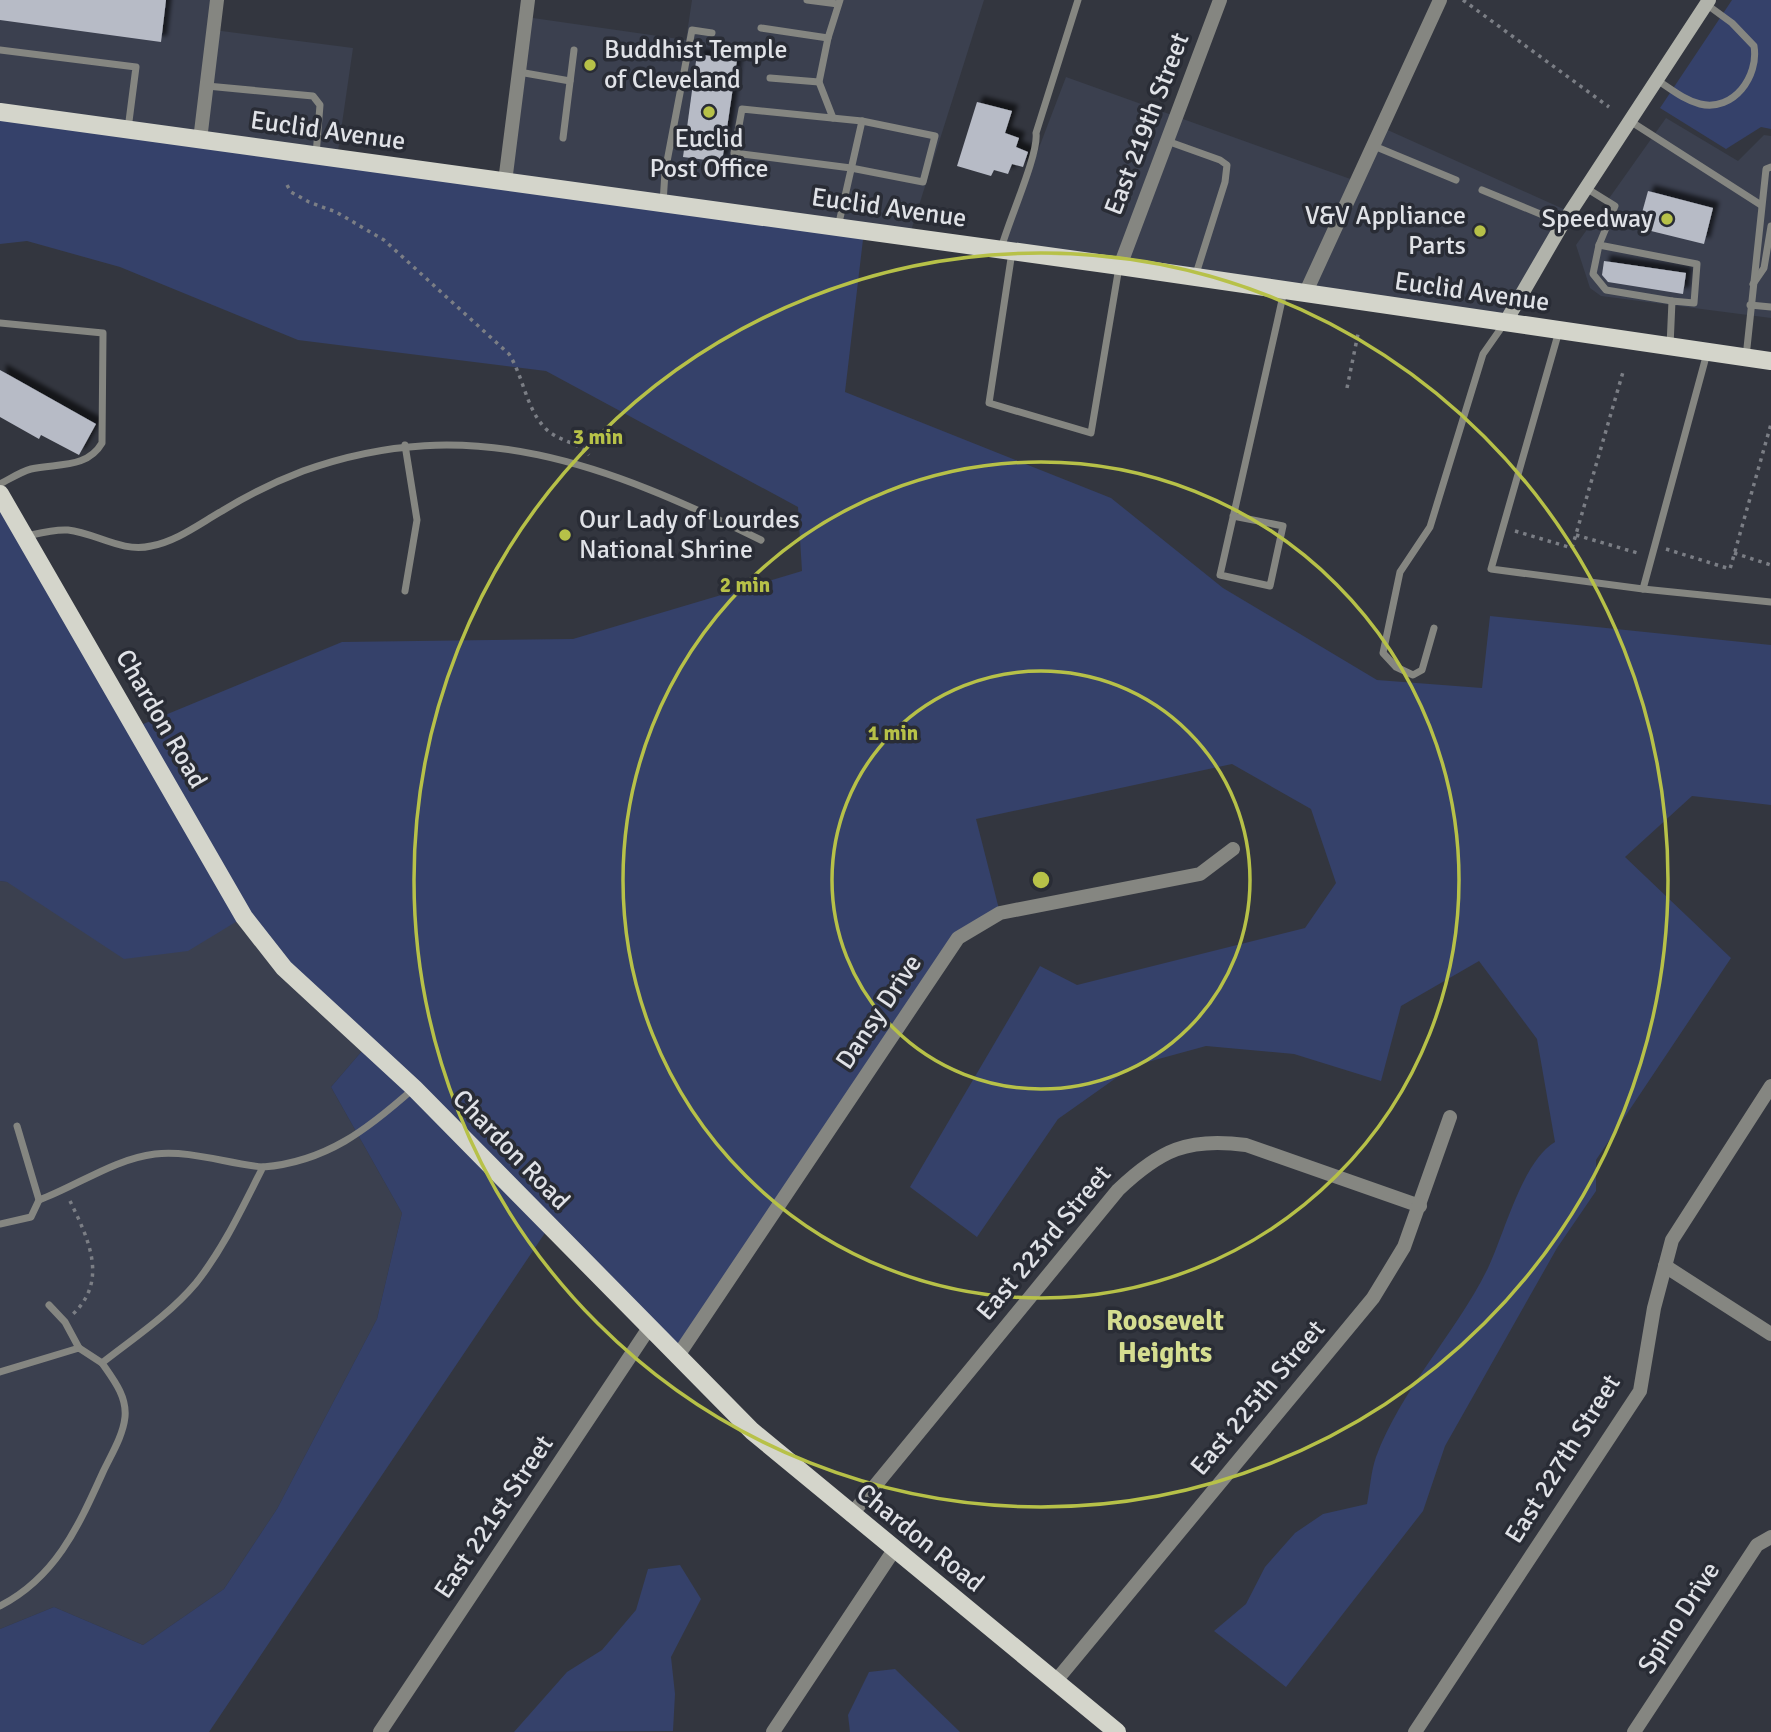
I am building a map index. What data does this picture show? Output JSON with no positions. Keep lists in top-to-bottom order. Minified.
{"streets":{"main road":["Euclid Avenue","Chardon Road"],"street":["East 219th Street","Dansy Drive","East 223rd Street","East 225th Street","East 227th Street","East 221st Street","Spino Drive"]},"crossings":[["East 219th Street","Euclid Avenue"],["Chardon Road","Dansy Drive"],["Chardon Road","East 223rd Street"],["Chardon Road","East 225th Street"],["Chardon Road","East 221st Street"],["East 223rd Street","East 225th Street"]],"districts":["Roosevelt Heights"],"places":["Buddhist Temple of Cleveland","Euclid Post Office","Speedway","V&V Appliance Parts","Our Lady of Lourdes National Shrine"],"rings":["3 min","2 min","1 min"]}
